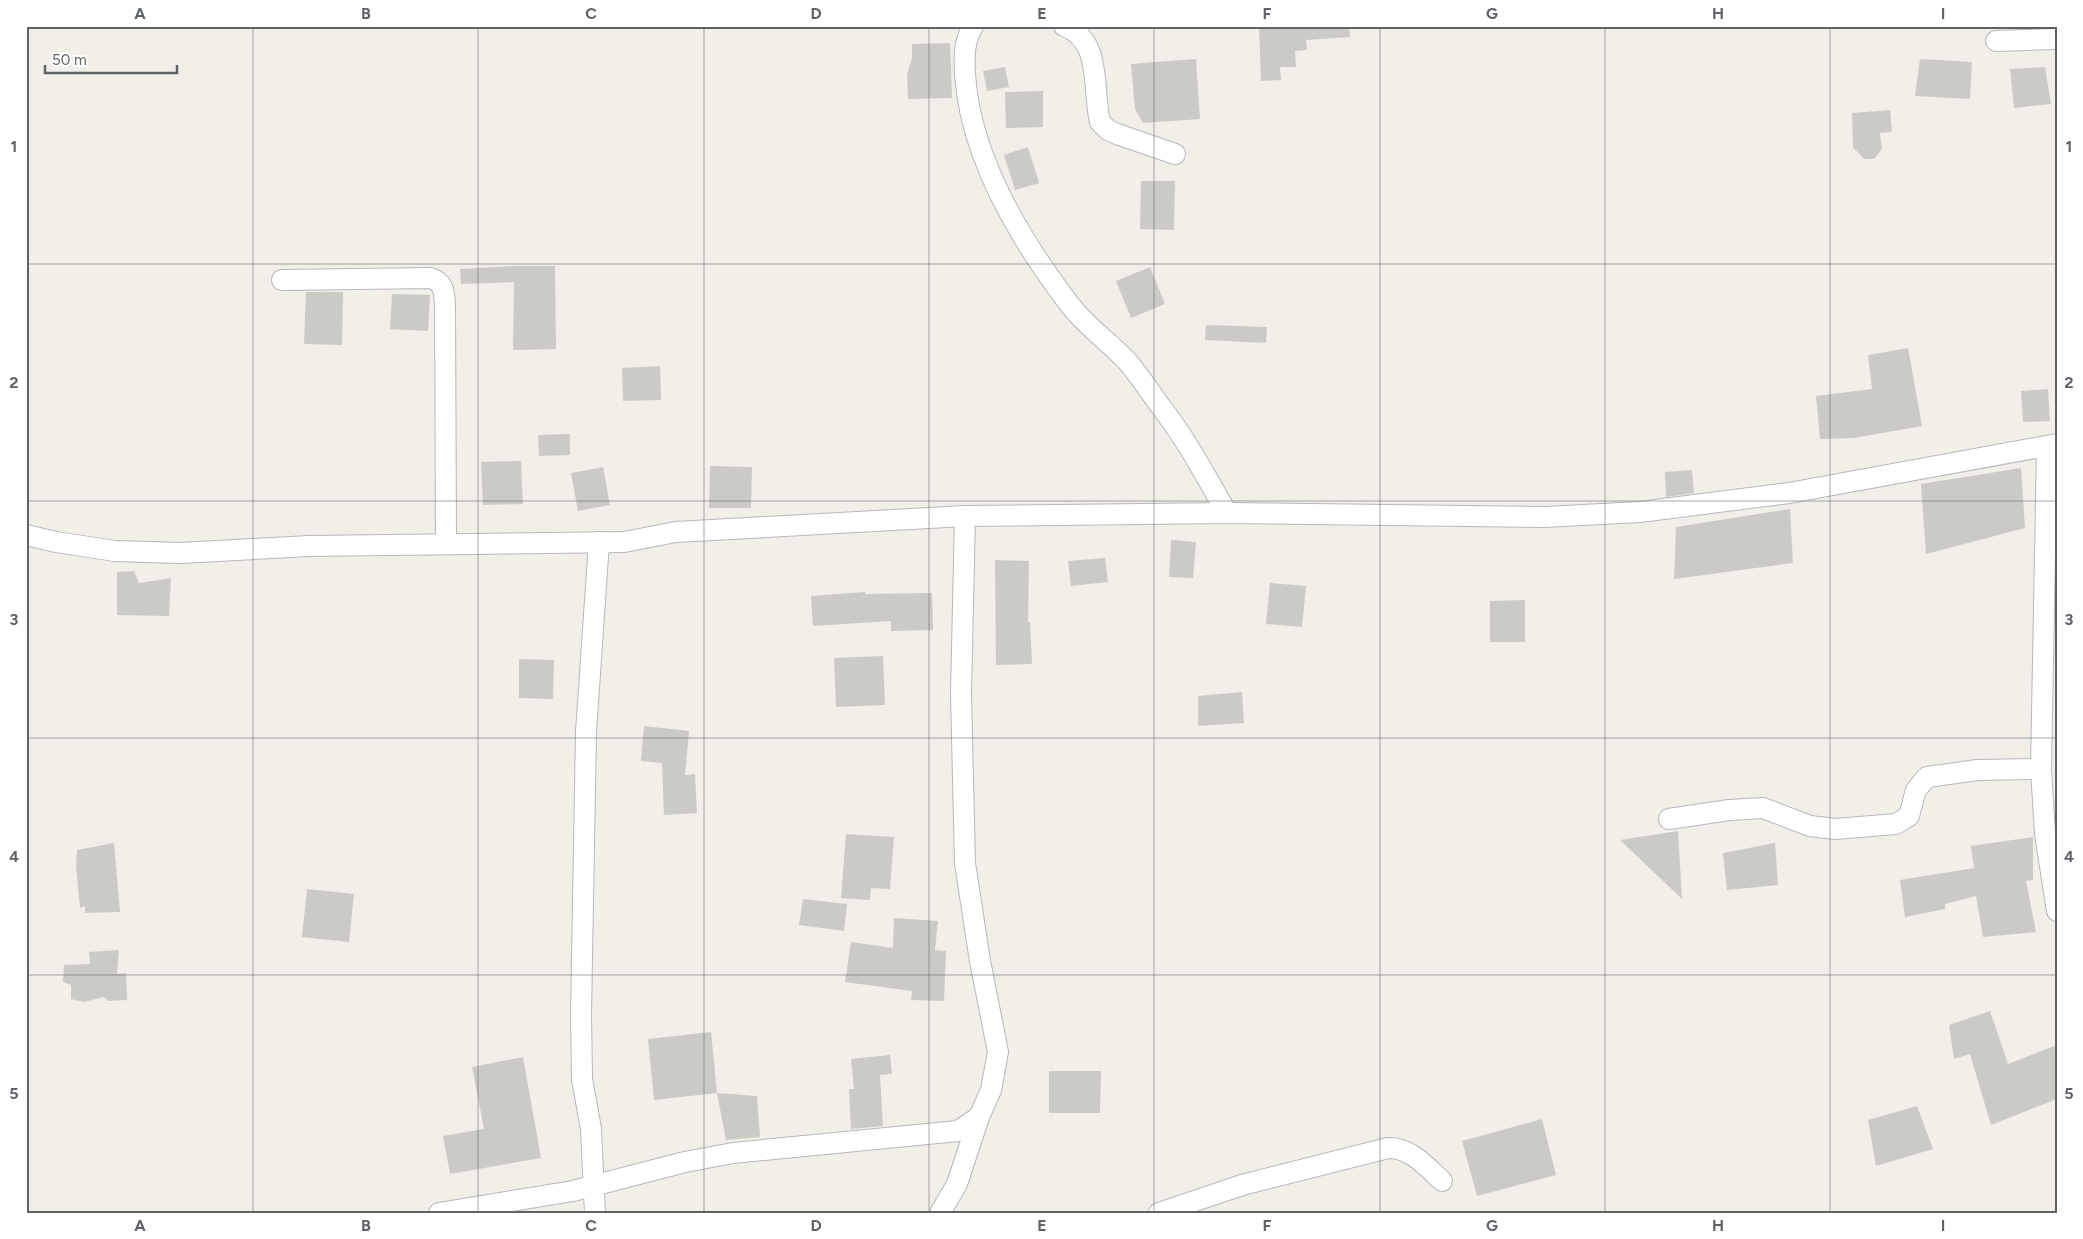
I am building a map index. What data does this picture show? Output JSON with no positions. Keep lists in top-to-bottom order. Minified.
{"scale_bar":"50 m","grid":{"columns":["A","B","C","D","E","F","G","H","I"],"rows":["1","2","3","4","5"]}}
